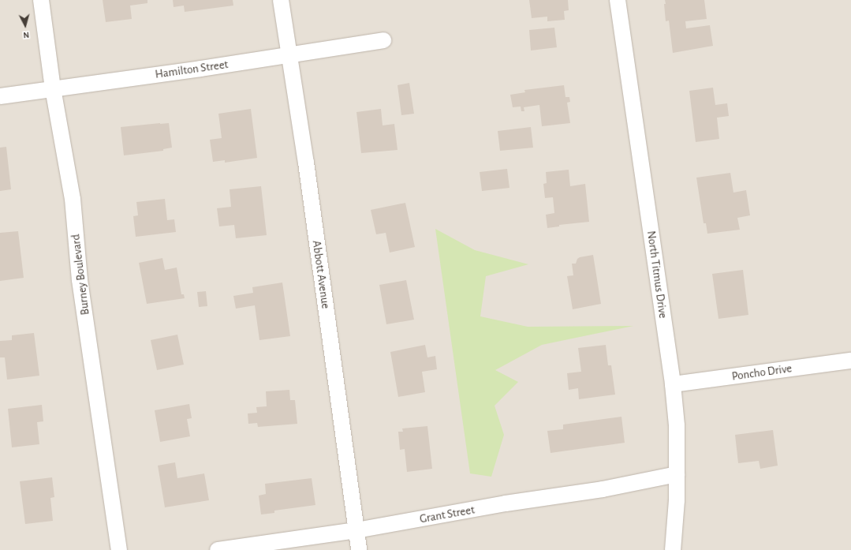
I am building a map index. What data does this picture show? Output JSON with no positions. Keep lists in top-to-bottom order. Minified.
{"streets":{"street":["Hamilton Street","Burney Boulevard","Abbott Avenue","North Titmus Drive","Poncho Drive","Grant Street"]},"crossings":[["Hamilton Street","Burney Boulevard"],["Hamilton Street","Abbott Avenue"],["Abbott Avenue","Grant Street"],["North Titmus Drive","Poncho Drive"],["North Titmus Drive","Grant Street"]],"north":"bottom"}
